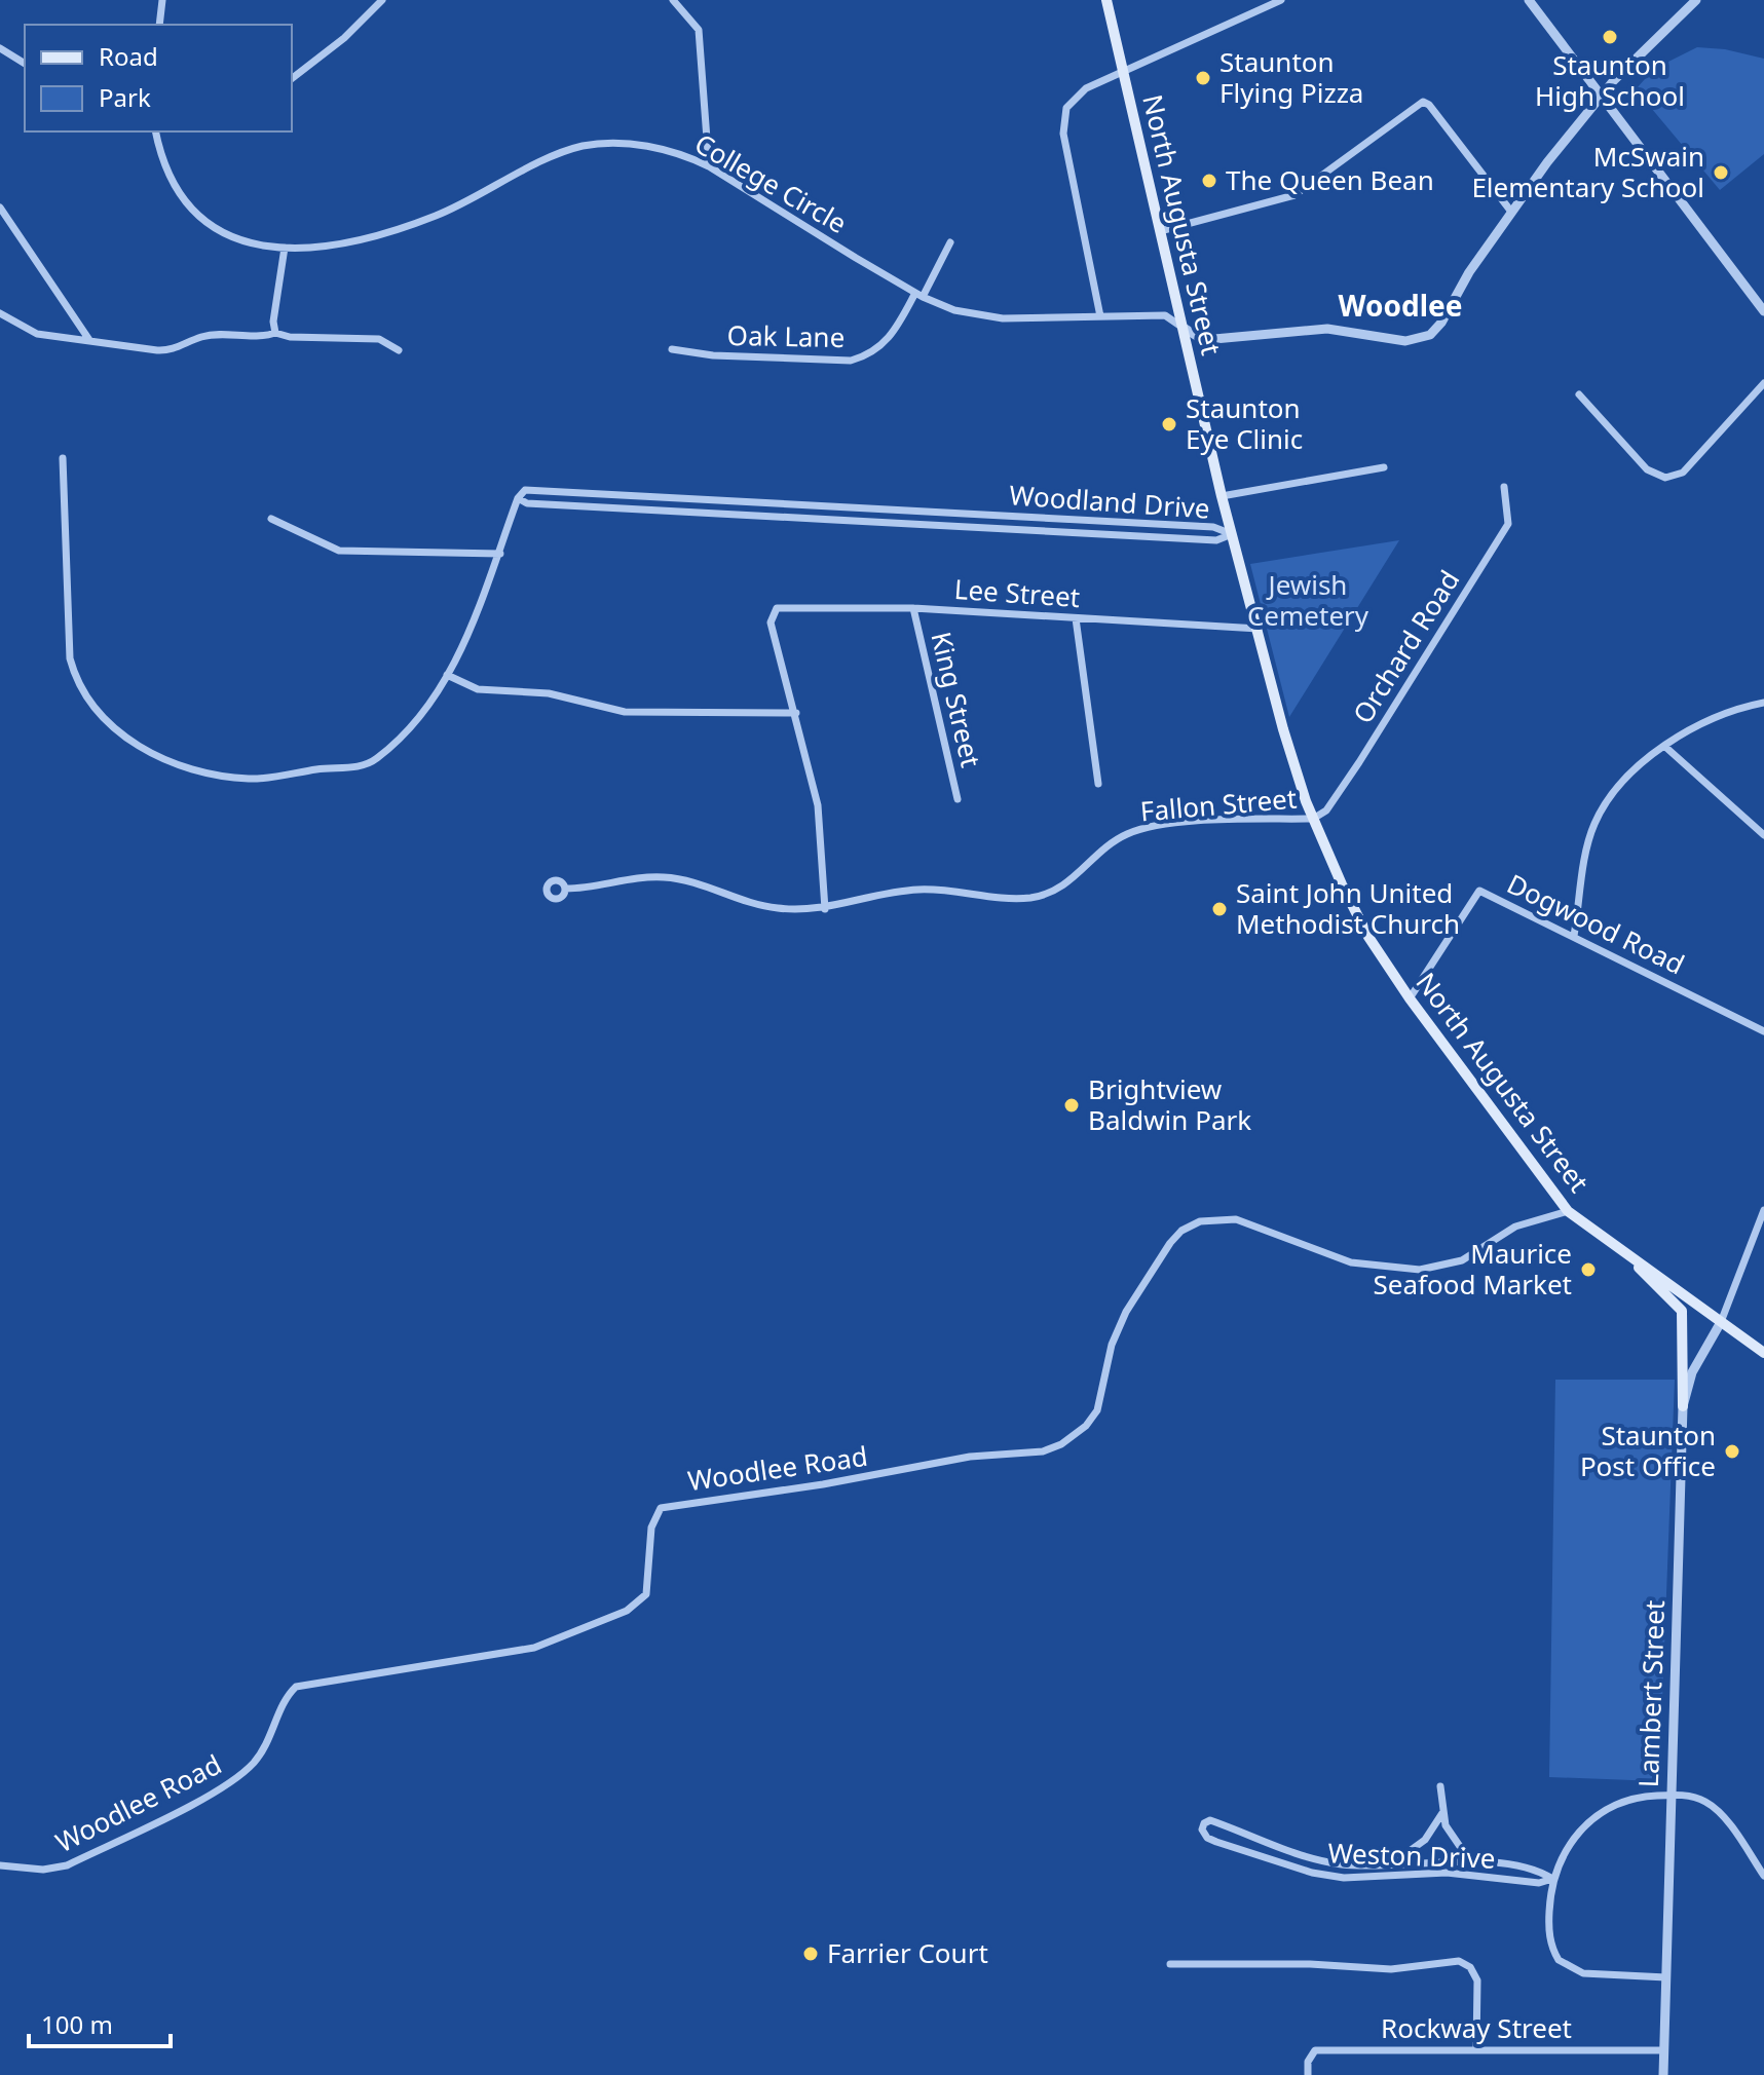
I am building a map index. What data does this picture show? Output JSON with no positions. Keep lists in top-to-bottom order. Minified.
{"streets":{"main road":["North Augusta Street"],"street":["College Circle","Oak Lane","Woodland Drive","Lee Street","Orchard Road","King Street","Fallon Street","Dogwood Road","Woodlee Road","Lambert Street","Weston Drive","Rockway Street"]},"crossings":[["College Circle","North Augusta Street"],["College Circle","Oak Lane"],["North Augusta Street","Woodland Drive"],["North Augusta Street","Lee Street"],["North Augusta Street","Orchard Road"],["North Augusta Street","Fallon Street"],["North Augusta Street","Dogwood Road"],["North Augusta Street","Woodlee Road"],["North Augusta Street","Lambert Street"],["Lee Street","King Street"],["Orchard Road","Fallon Street"],["Lambert Street","Rockway Street"]],"districts":["Woodlee"],"parks":["Jewish Cemetery"],"places":["Staunton High School","Staunton Flying Pizza","McSwain Elementary School","The Queen Bean","Staunton Eye Clinic","Saint John United Methodist Church","Brightview Baldwin Park","Maurice Seafood Market","Staunton Post Office","Farrier Court"],"legend":["Road","Park"],"scale_bar":"100 m"}
